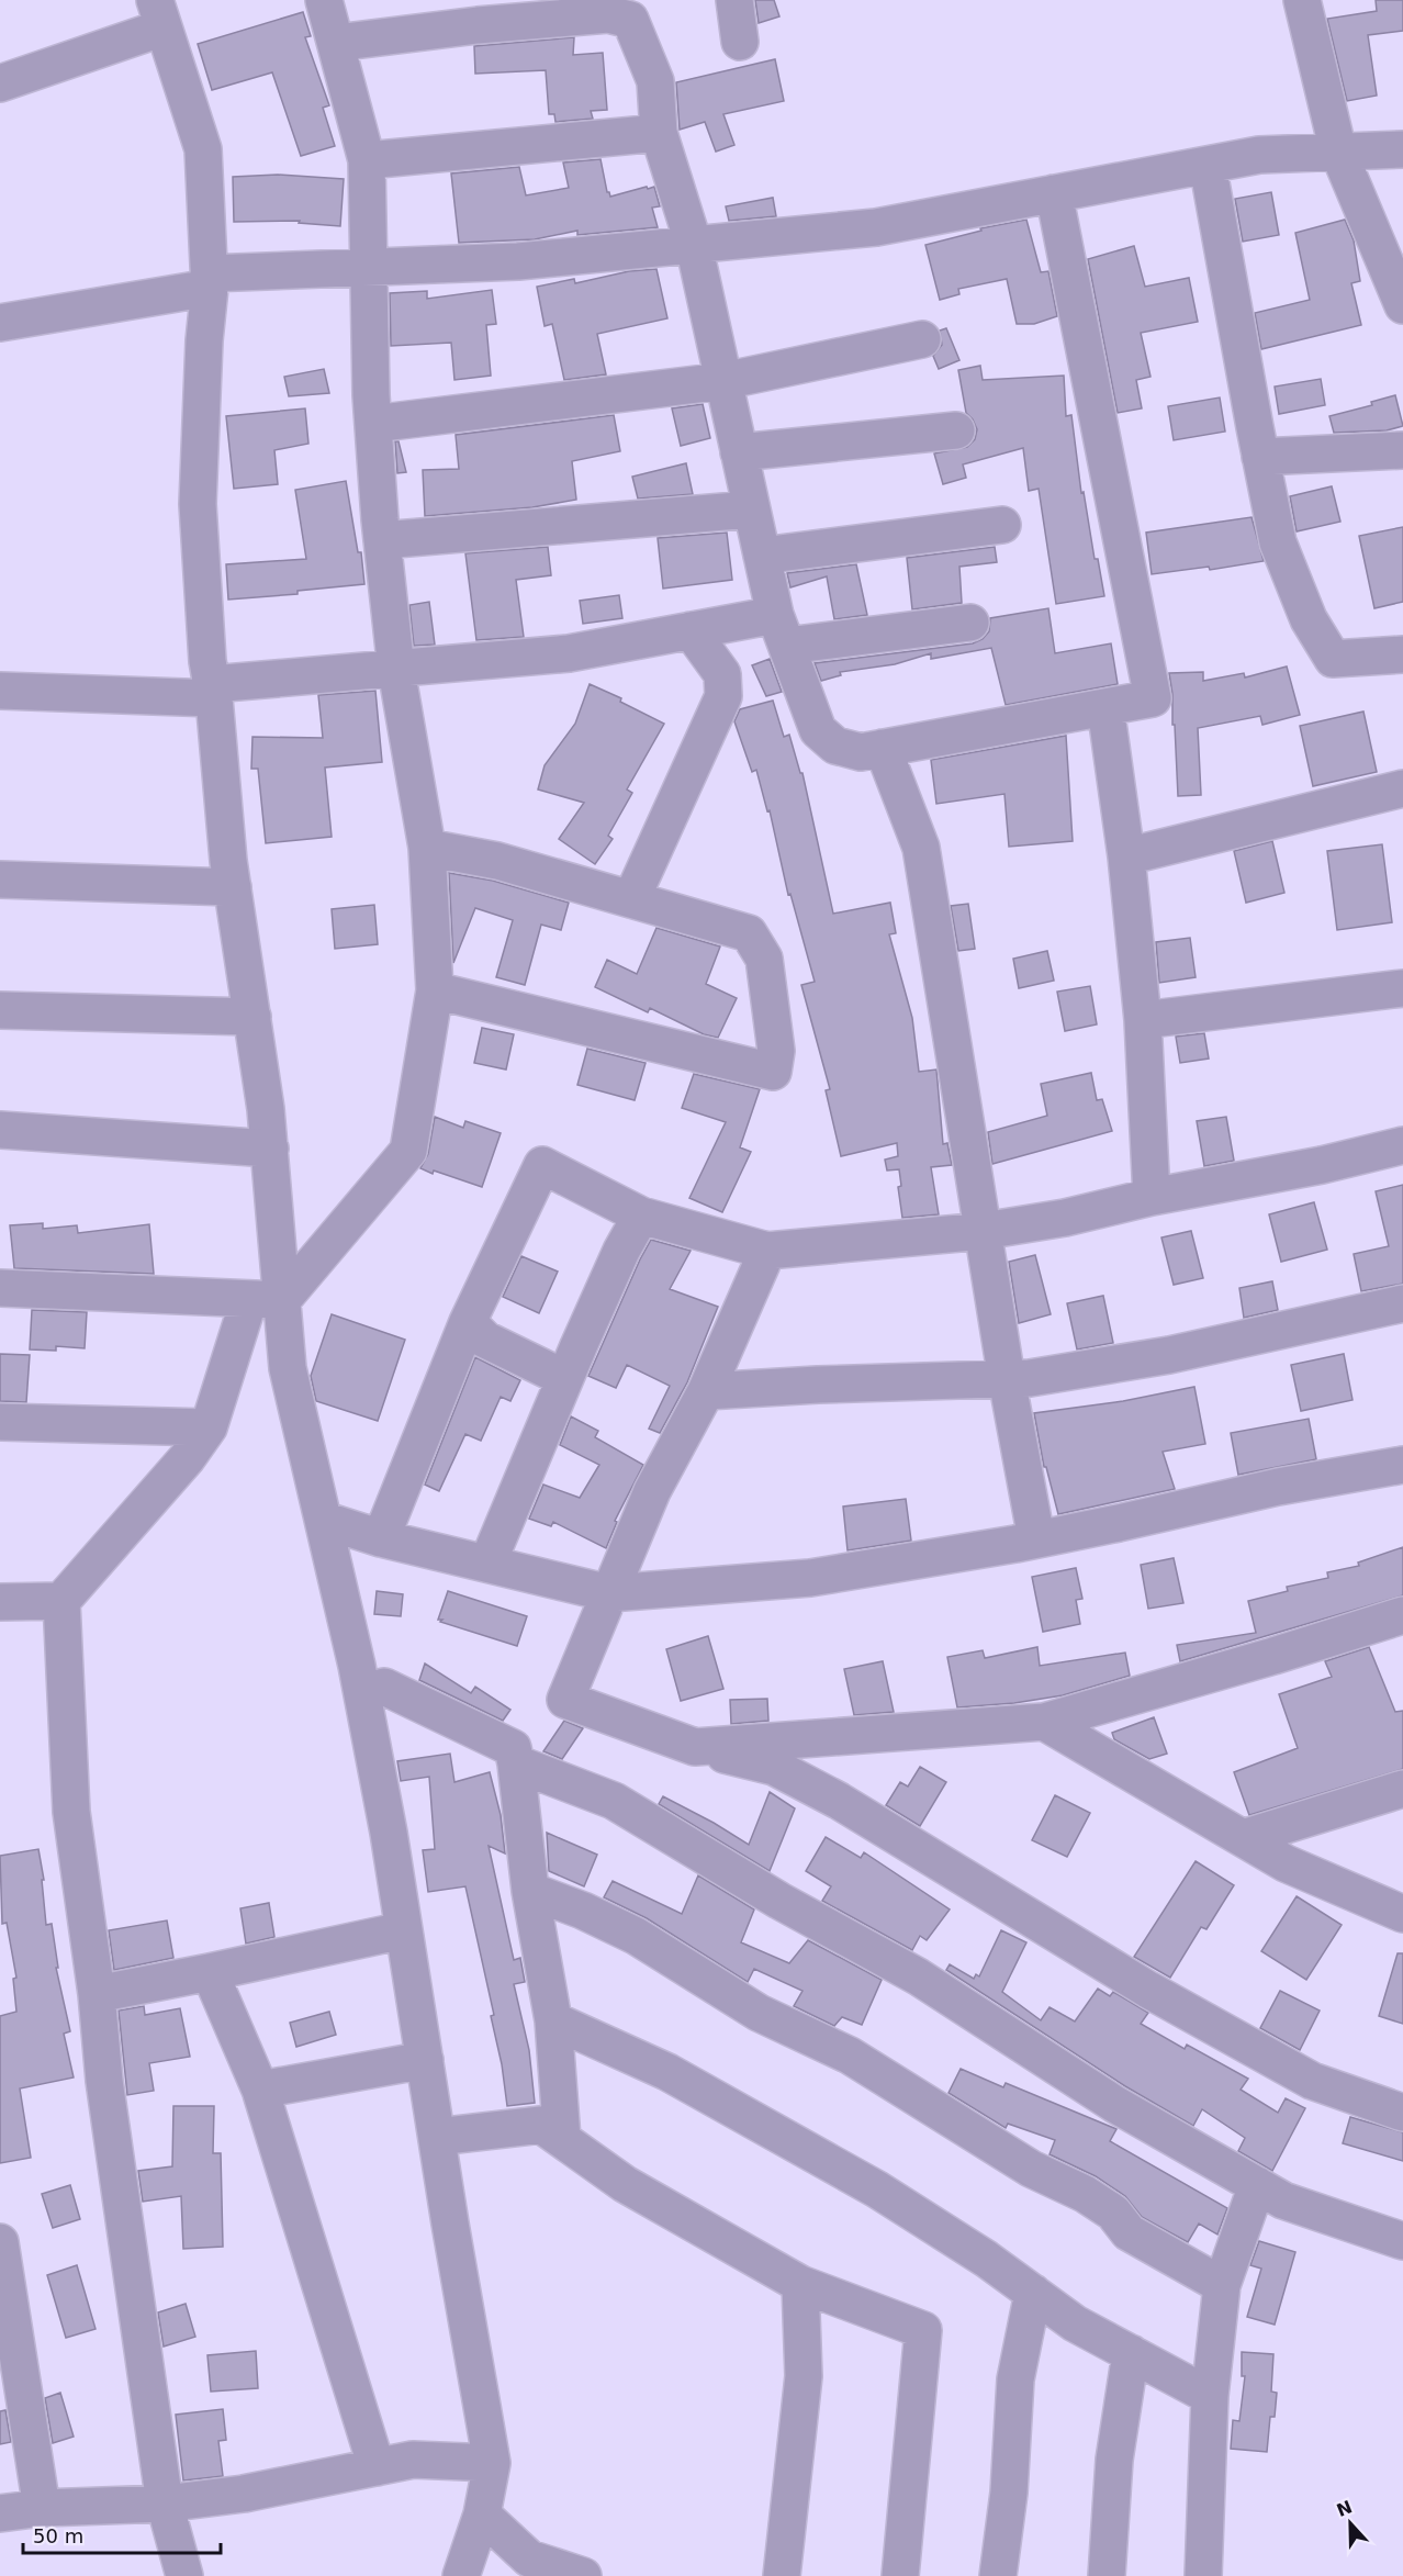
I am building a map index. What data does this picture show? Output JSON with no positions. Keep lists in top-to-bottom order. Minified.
{"scale_bar":"50 m","north":"top"}
